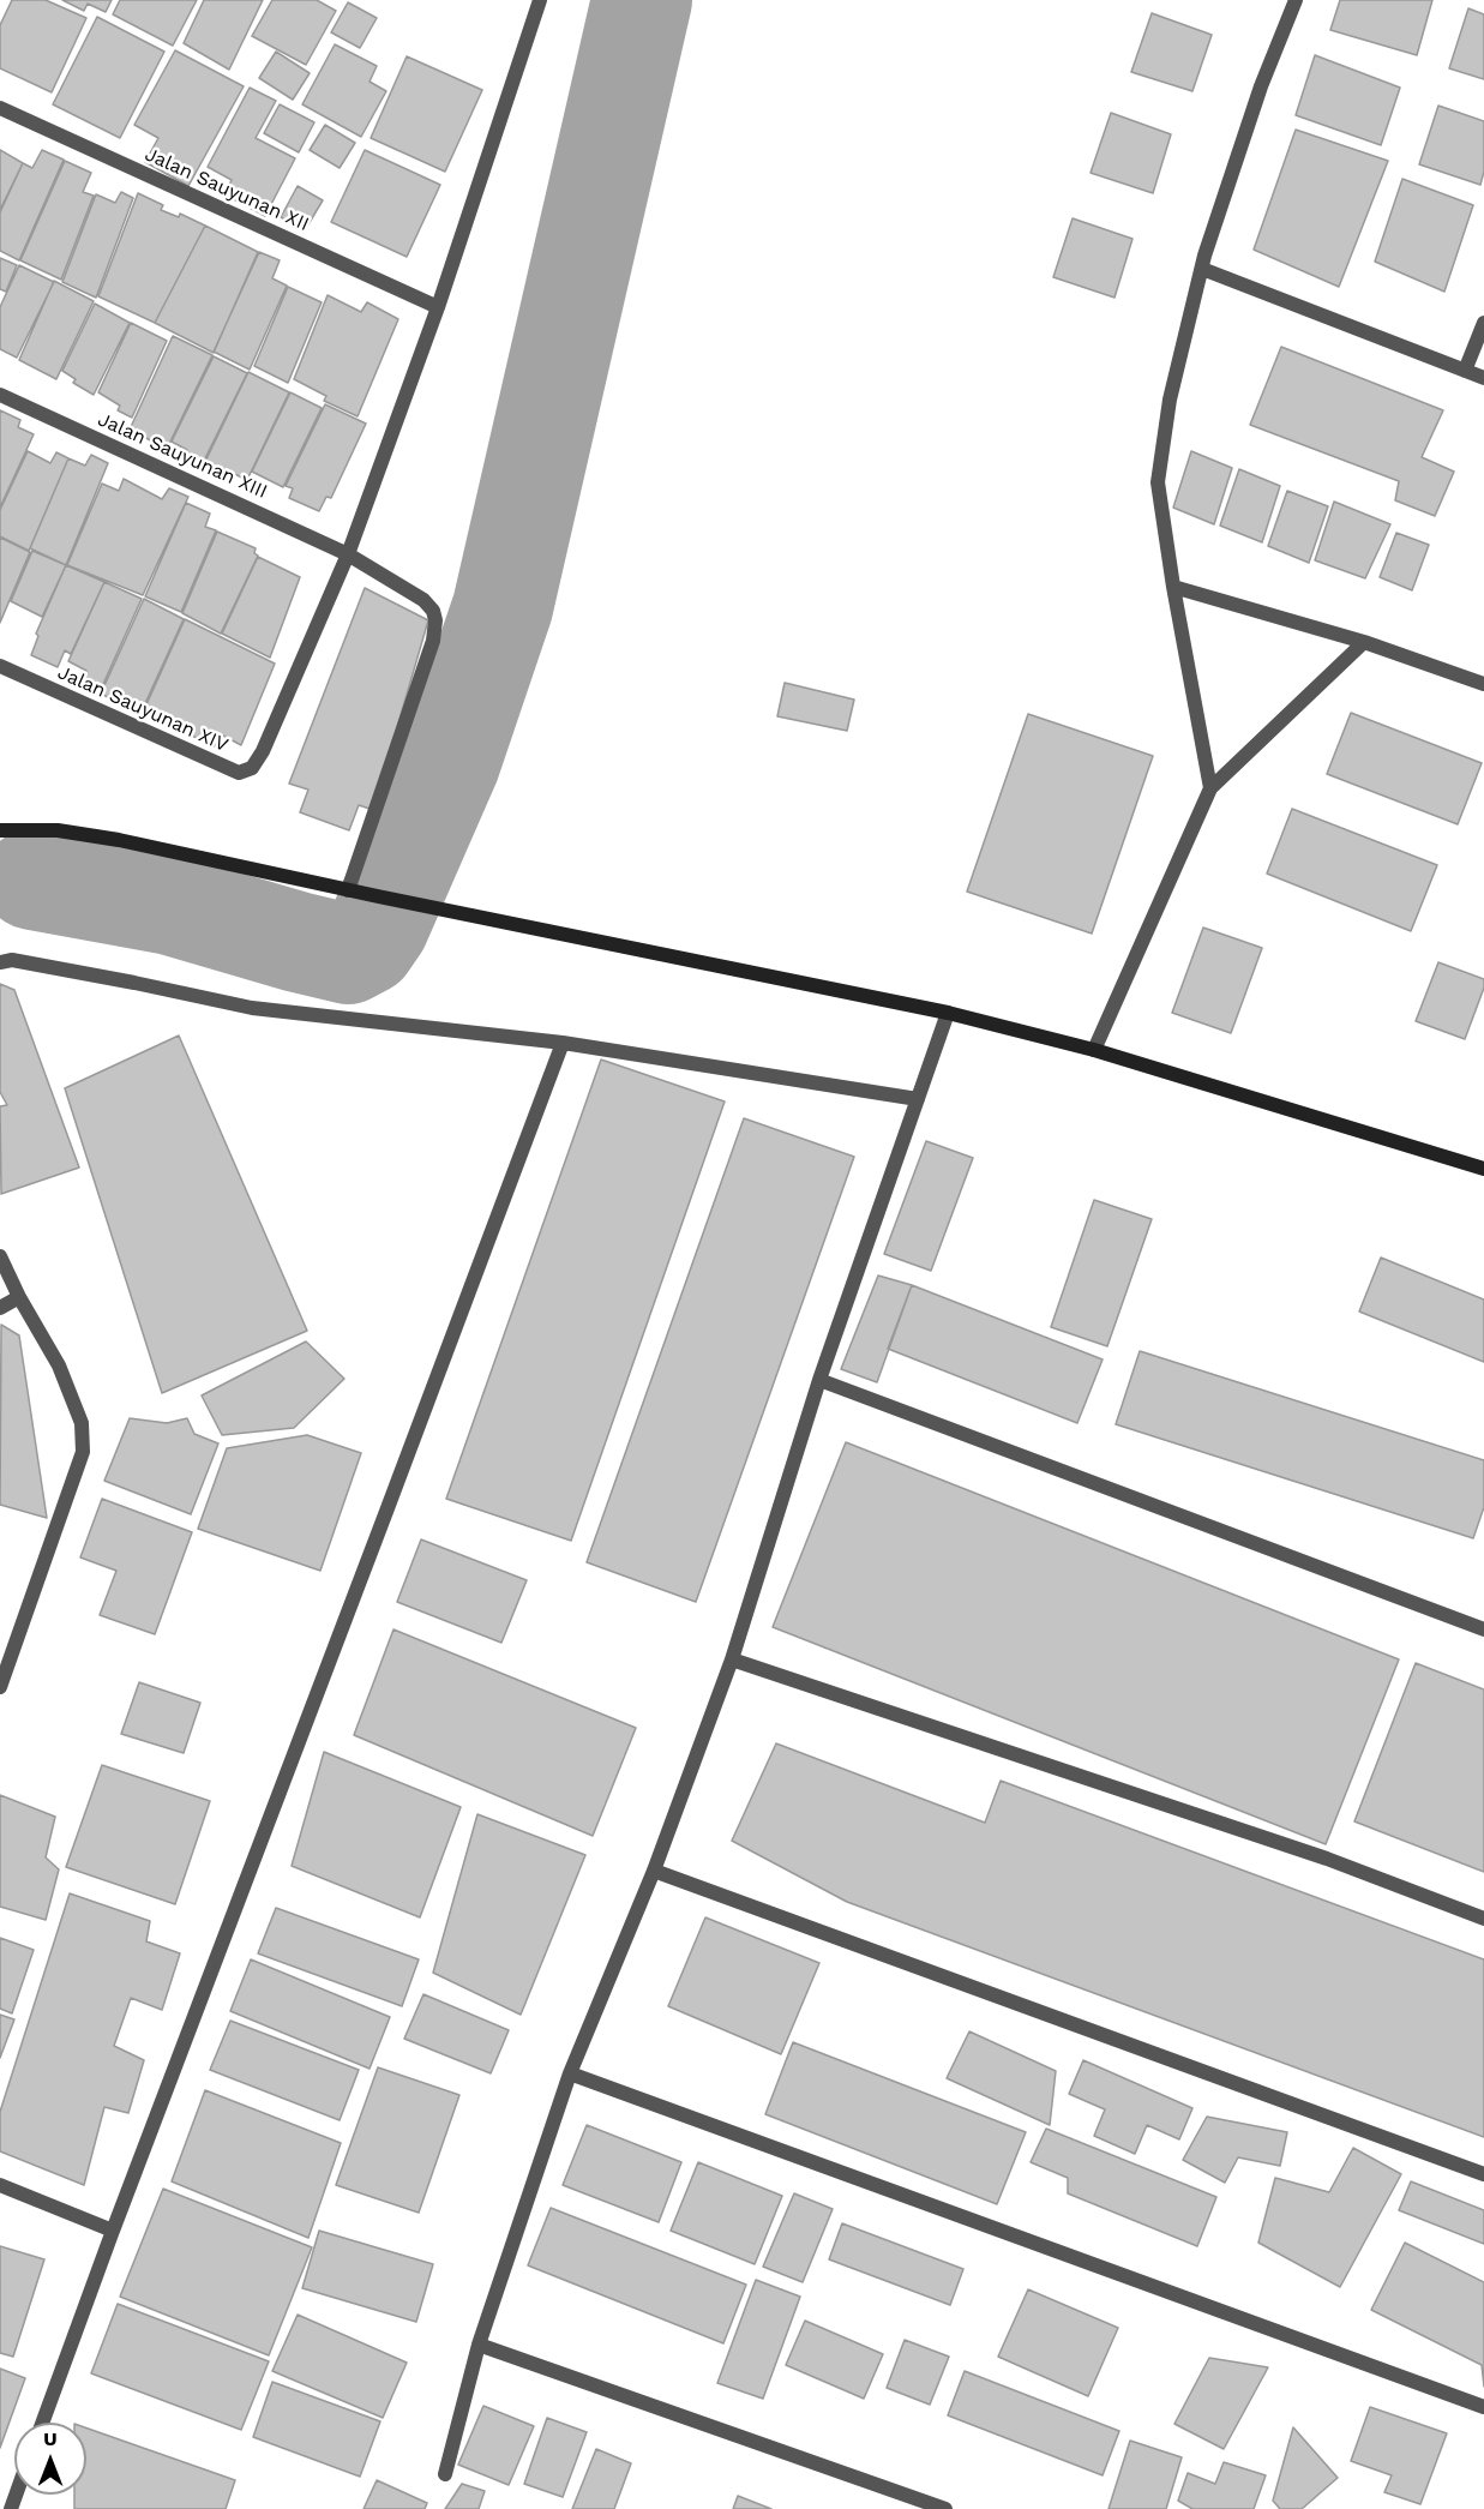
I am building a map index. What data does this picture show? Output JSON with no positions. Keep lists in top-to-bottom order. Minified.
{"streets":{"street":["Jalan Sauyunan XII","Jalan Sauyunan XIII","Jalan Sauyunan XIV"]},"crossings":[["Jalan Sauyunan XIII","Jalan Sauyunan XIV"]],"north":"top"}
